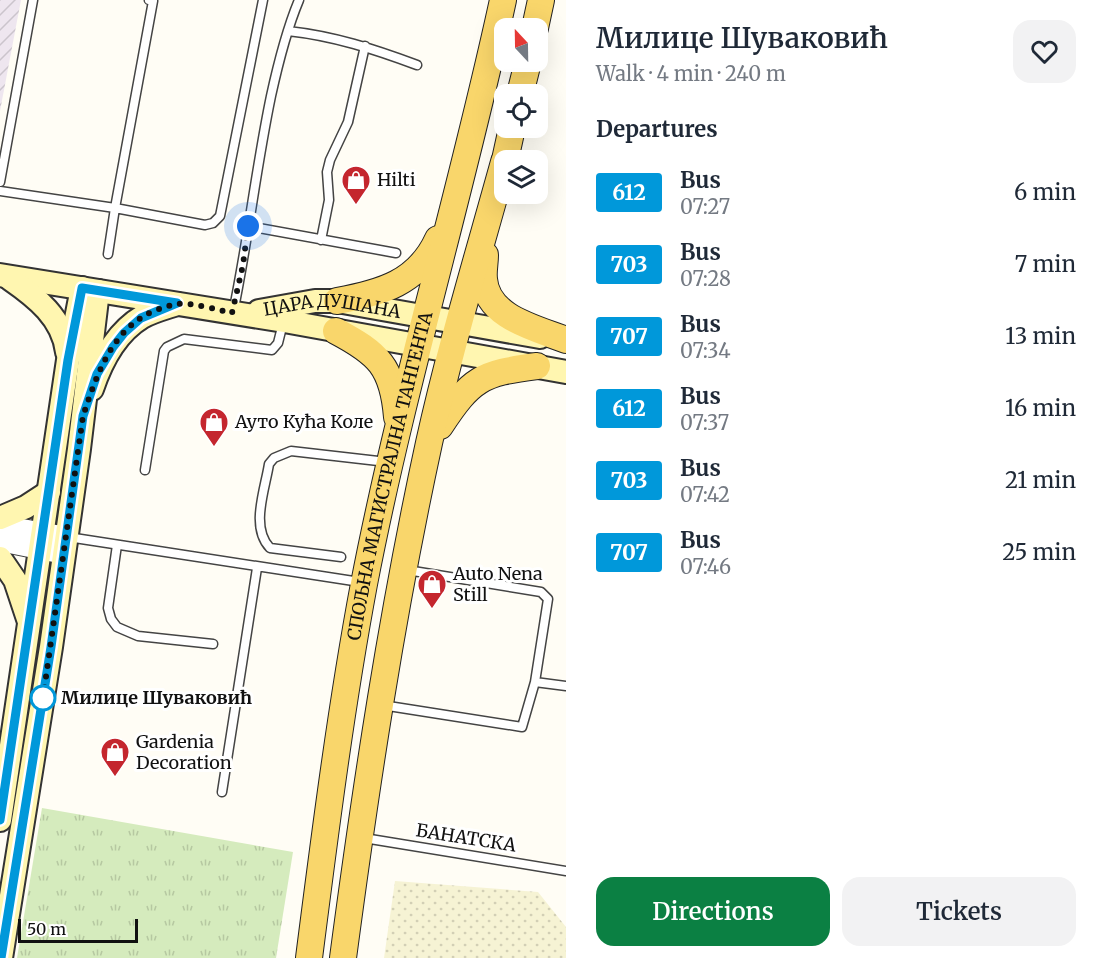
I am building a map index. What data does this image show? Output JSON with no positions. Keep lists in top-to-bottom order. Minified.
{"streets":{"main road":["ЦАРА ДУШАНА","СПОЉНА МАГИСТРАЛНА ТАНГЕНТА"],"lane":["БАНАТСКА"]},"crossings":[["ЦАРА ДУШАНА","СПОЉНА МАГИСТРАЛНА ТАНГЕНТА"],["СПОЉНА МАГИСТРАЛНА ТАНГЕНТА","БАНАТСКА"]],"places":{"shop":["Hilti","Ауто Кућа Коле","Auto Nena Still","Gardenia Decoration"],"other":["Милице Шуваковић"]},"lines":["bus line 612"],"scale_bar":"50 m","north":"top","page":{"heading":[["Милице Шуваковић","Walk · 4 min · 240 m"],"Departures"],"list":[{"mark":"612","name":"Bus","note":"07:27","value":"6 min"},{"mark":"703","name":"Bus","note":"07:28","value":"7 min"},{"mark":"707","name":"Bus","note":"07:34","value":"13 min"},{"mark":"612","name":"Bus","note":"07:37","value":"16 min"},{"mark":"703","name":"Bus","note":"07:42","value":"21 min"},{"mark":"707","name":"Bus","note":"07:46","value":"25 min"}],"buttons":["Directions","Tickets"],"scale":"50 m"}}
